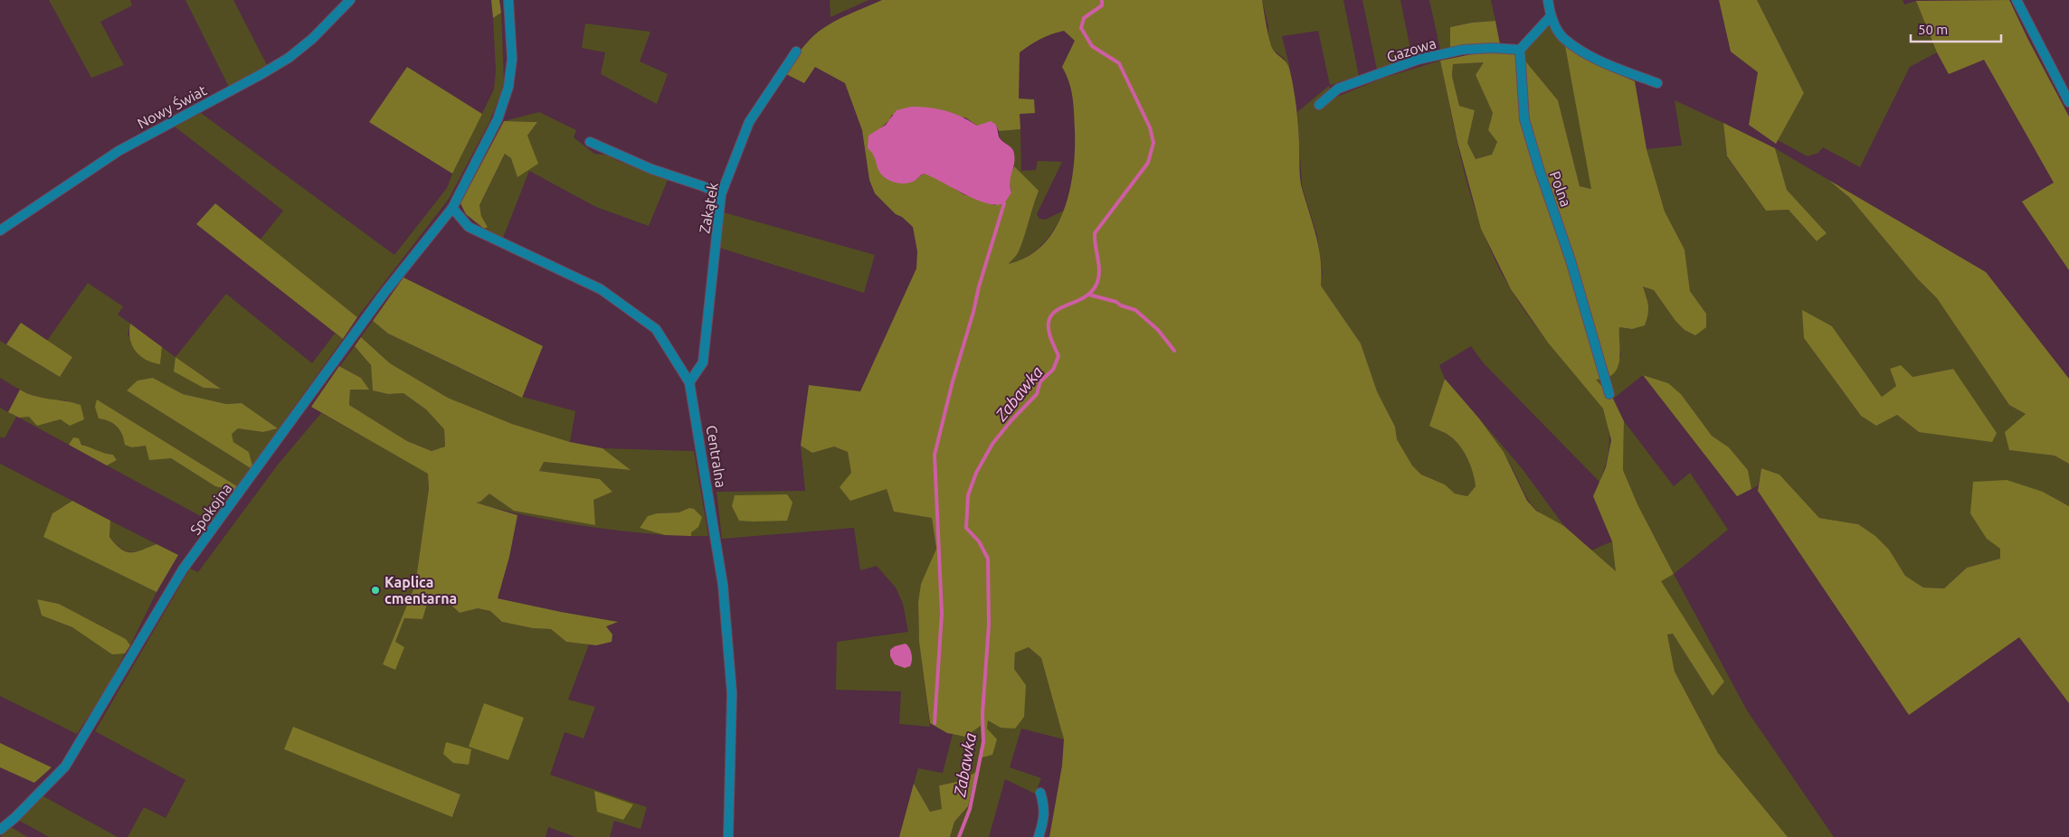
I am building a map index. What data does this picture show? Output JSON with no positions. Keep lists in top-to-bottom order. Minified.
{"streets":{"street":["Gazowa","Nowy Świat","Polna","Zakątek","Centralna","Spokojna"]},"crossings":[["Gazowa","Polna"],["Zakątek","Centralna"],["Centralna","Spokojna"]],"water":["Zabawka"],"places":["Kaplica cmentarna"],"scale_bar":"50 m"}
